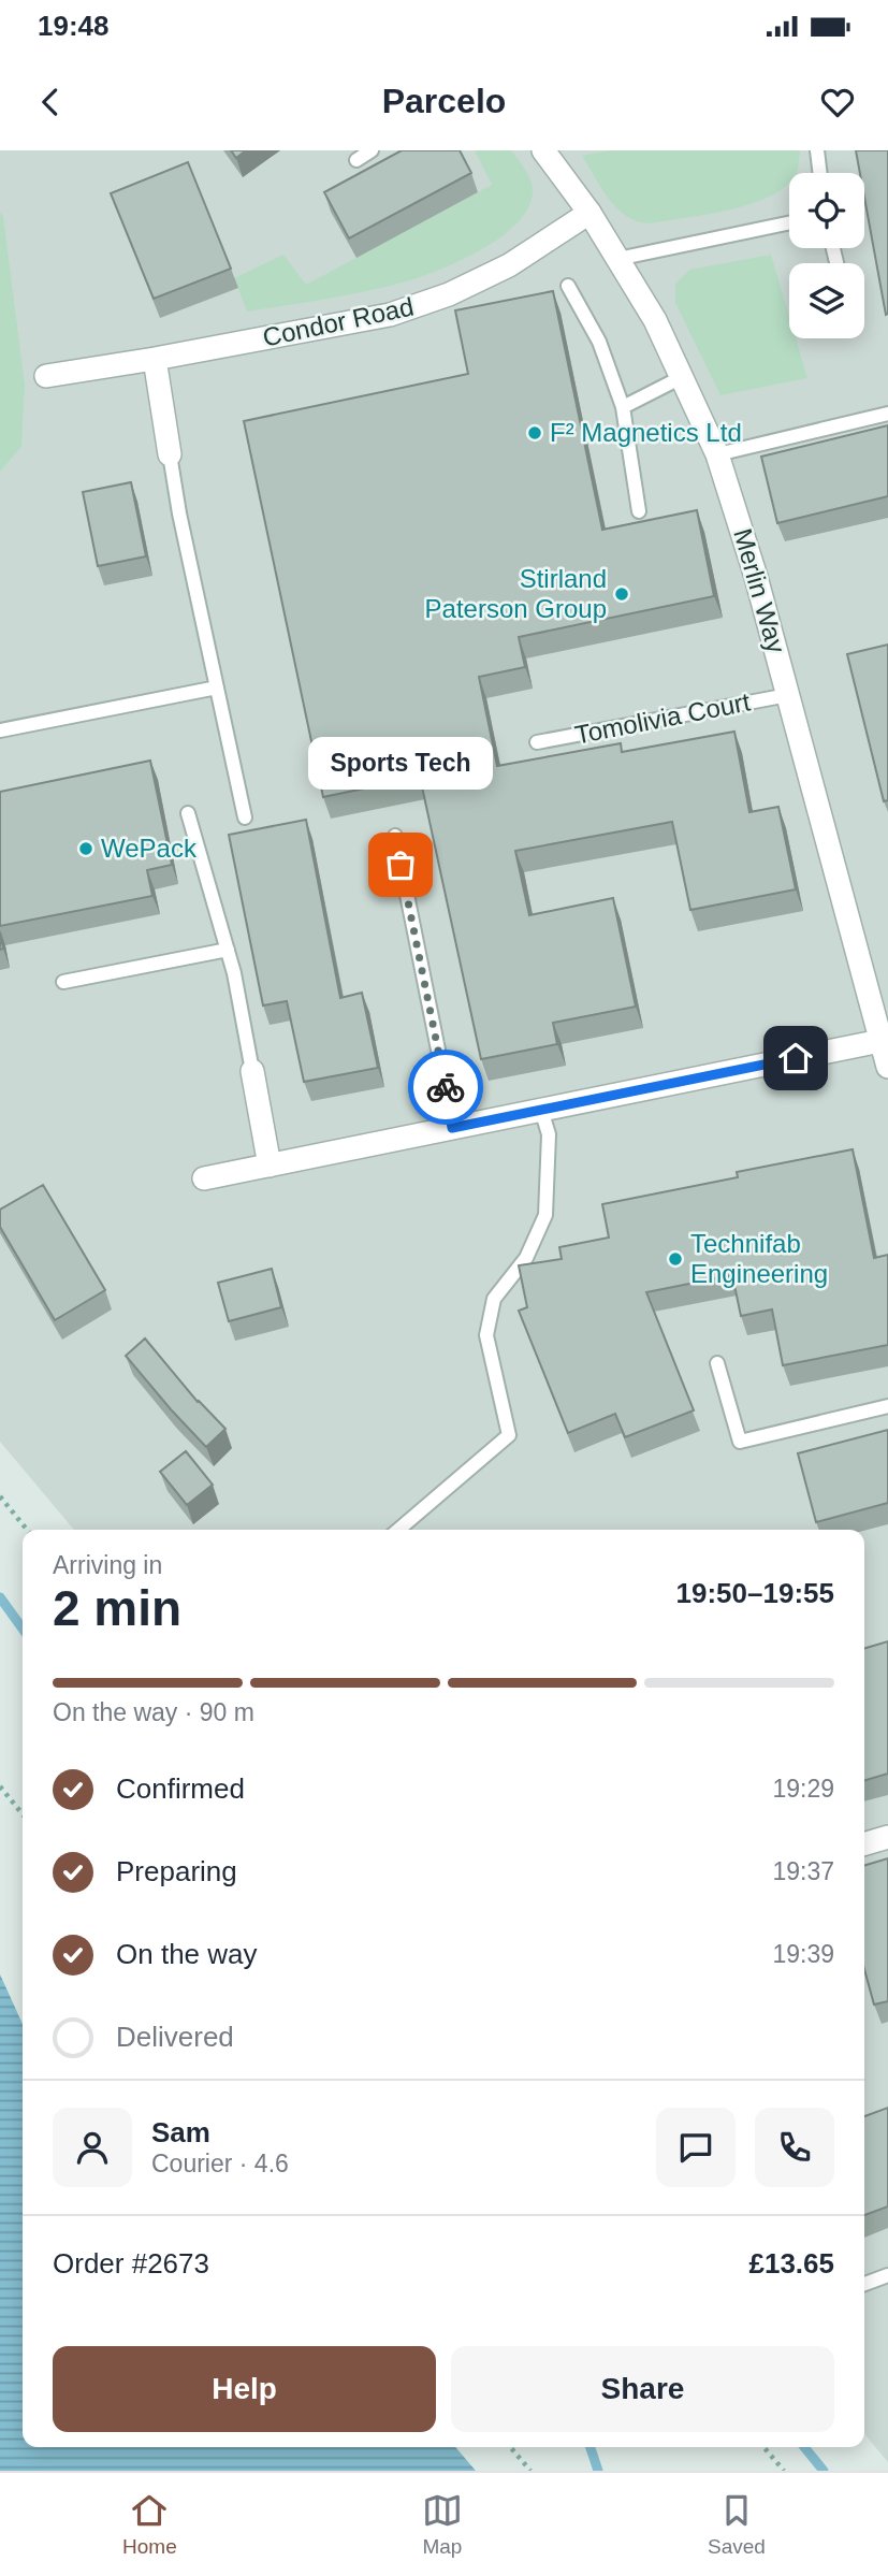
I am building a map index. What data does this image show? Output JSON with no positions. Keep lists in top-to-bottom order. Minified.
{"streets":{"street":["Condor Road","Merlin Way"],"lane":["Tomolivia Court"]},"crossings":[["Condor Road","Merlin Way"],["Merlin Way","Tomolivia Court"]],"places":["F² Magnetics Ltd","Stirland Paterson Group","WePack","Sports Tech","Technifab Engineering"],"page":{"status":"19:48","header":"Parcelo","bubble":"Sports Tech","heading":["2 min","Arriving in","19:50–19:55"],"panel":["Sam","Courier · 4.6","Order #2673","£13.65"],"bar":"On the way · 90 m","list":[["Confirmed","19:29"],["Preparing","19:37"],["On the way","19:39"],"Delivered"],"buttons":["Help","Share"],"tabs":["Home","Map","Saved"]}}
